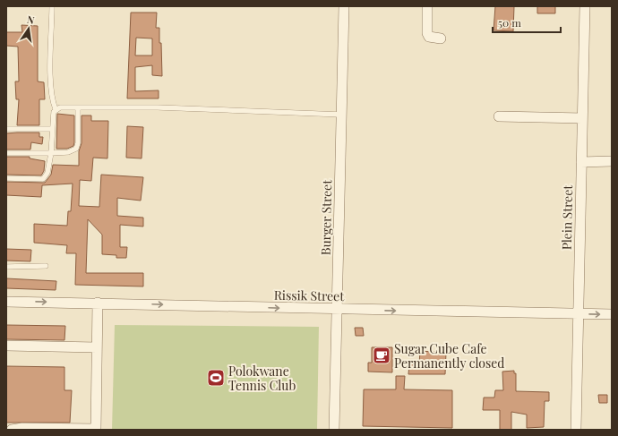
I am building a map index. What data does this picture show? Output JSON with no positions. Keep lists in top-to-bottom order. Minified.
{"streets":{"street":["Burger Street","Plein Street","Rissik Street"]},"crossings":[["Burger Street","Rissik Street"],["Plein Street","Rissik Street"]],"one_way":["Rissik Street"],"places":{"cafe":["Sugar Cube Cafe Permanently closed"],"sports":["Polokwane Tennis Club"]},"scale_bar":"50 m","north":"top"}
